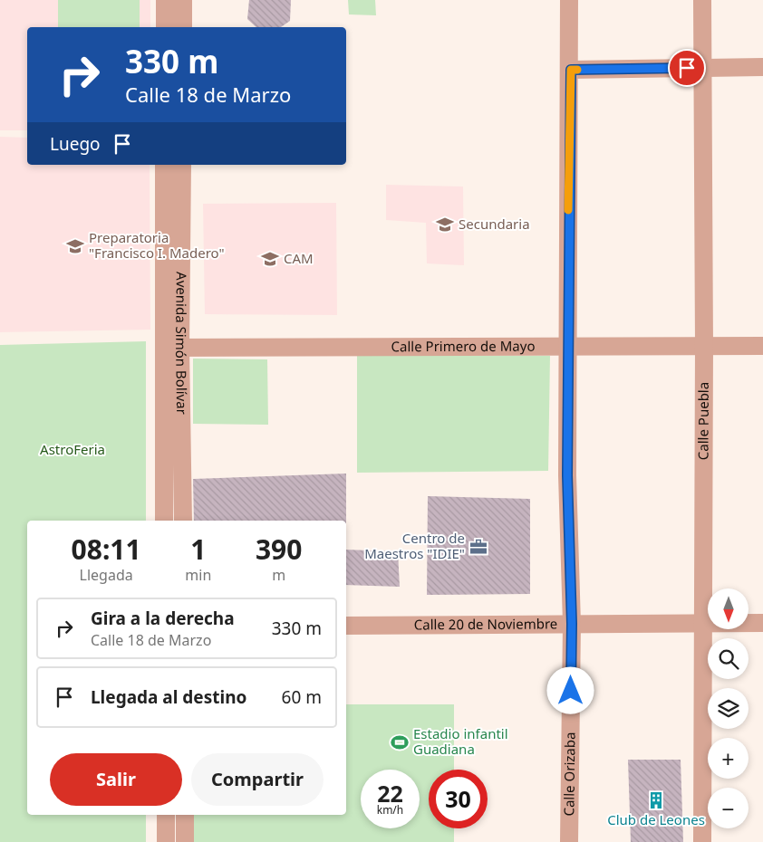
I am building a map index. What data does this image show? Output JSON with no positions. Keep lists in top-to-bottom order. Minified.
{"streets":{"street":["Avenida Simón Bolívar","Calle Primero de Mayo","Calle Puebla","Calle 20 de Noviembre","Calle Orizaba"]},"crossings":[["Avenida Simón Bolívar","Calle Primero de Mayo"],["Calle Primero de Mayo","Calle Puebla"],["Calle Primero de Mayo","Calle Orizaba"],["Calle Puebla","Calle 20 de Noviembre"],["Calle 20 de Noviembre","Calle Orizaba"]],"parks":["AstroFeria"],"places":{"school or university":["Secundaria","Preparatoria \"Francisco I. Madero\"","CAM"],"office":["Centro de Maestros \"IDIE\""],"sports":["Estadio infantil Guadiana"],"building":["Club de Leones"]},"north":"bottom","page":{"turn":["330 m","Calle 18 de Marzo"],"then":"Luego","eta":["08:11","Llegada","1","min","390","m"],"map_buttons":["+","−"],"list":[{"name":"Gira a la derecha","note":"Calle 18 de Marzo","value":"330 m"},{"name":"Llegada al destino","value":"60 m"}],"buttons":["Salir","Compartir"],"speed":"22 km/h","limit":"30"}}
